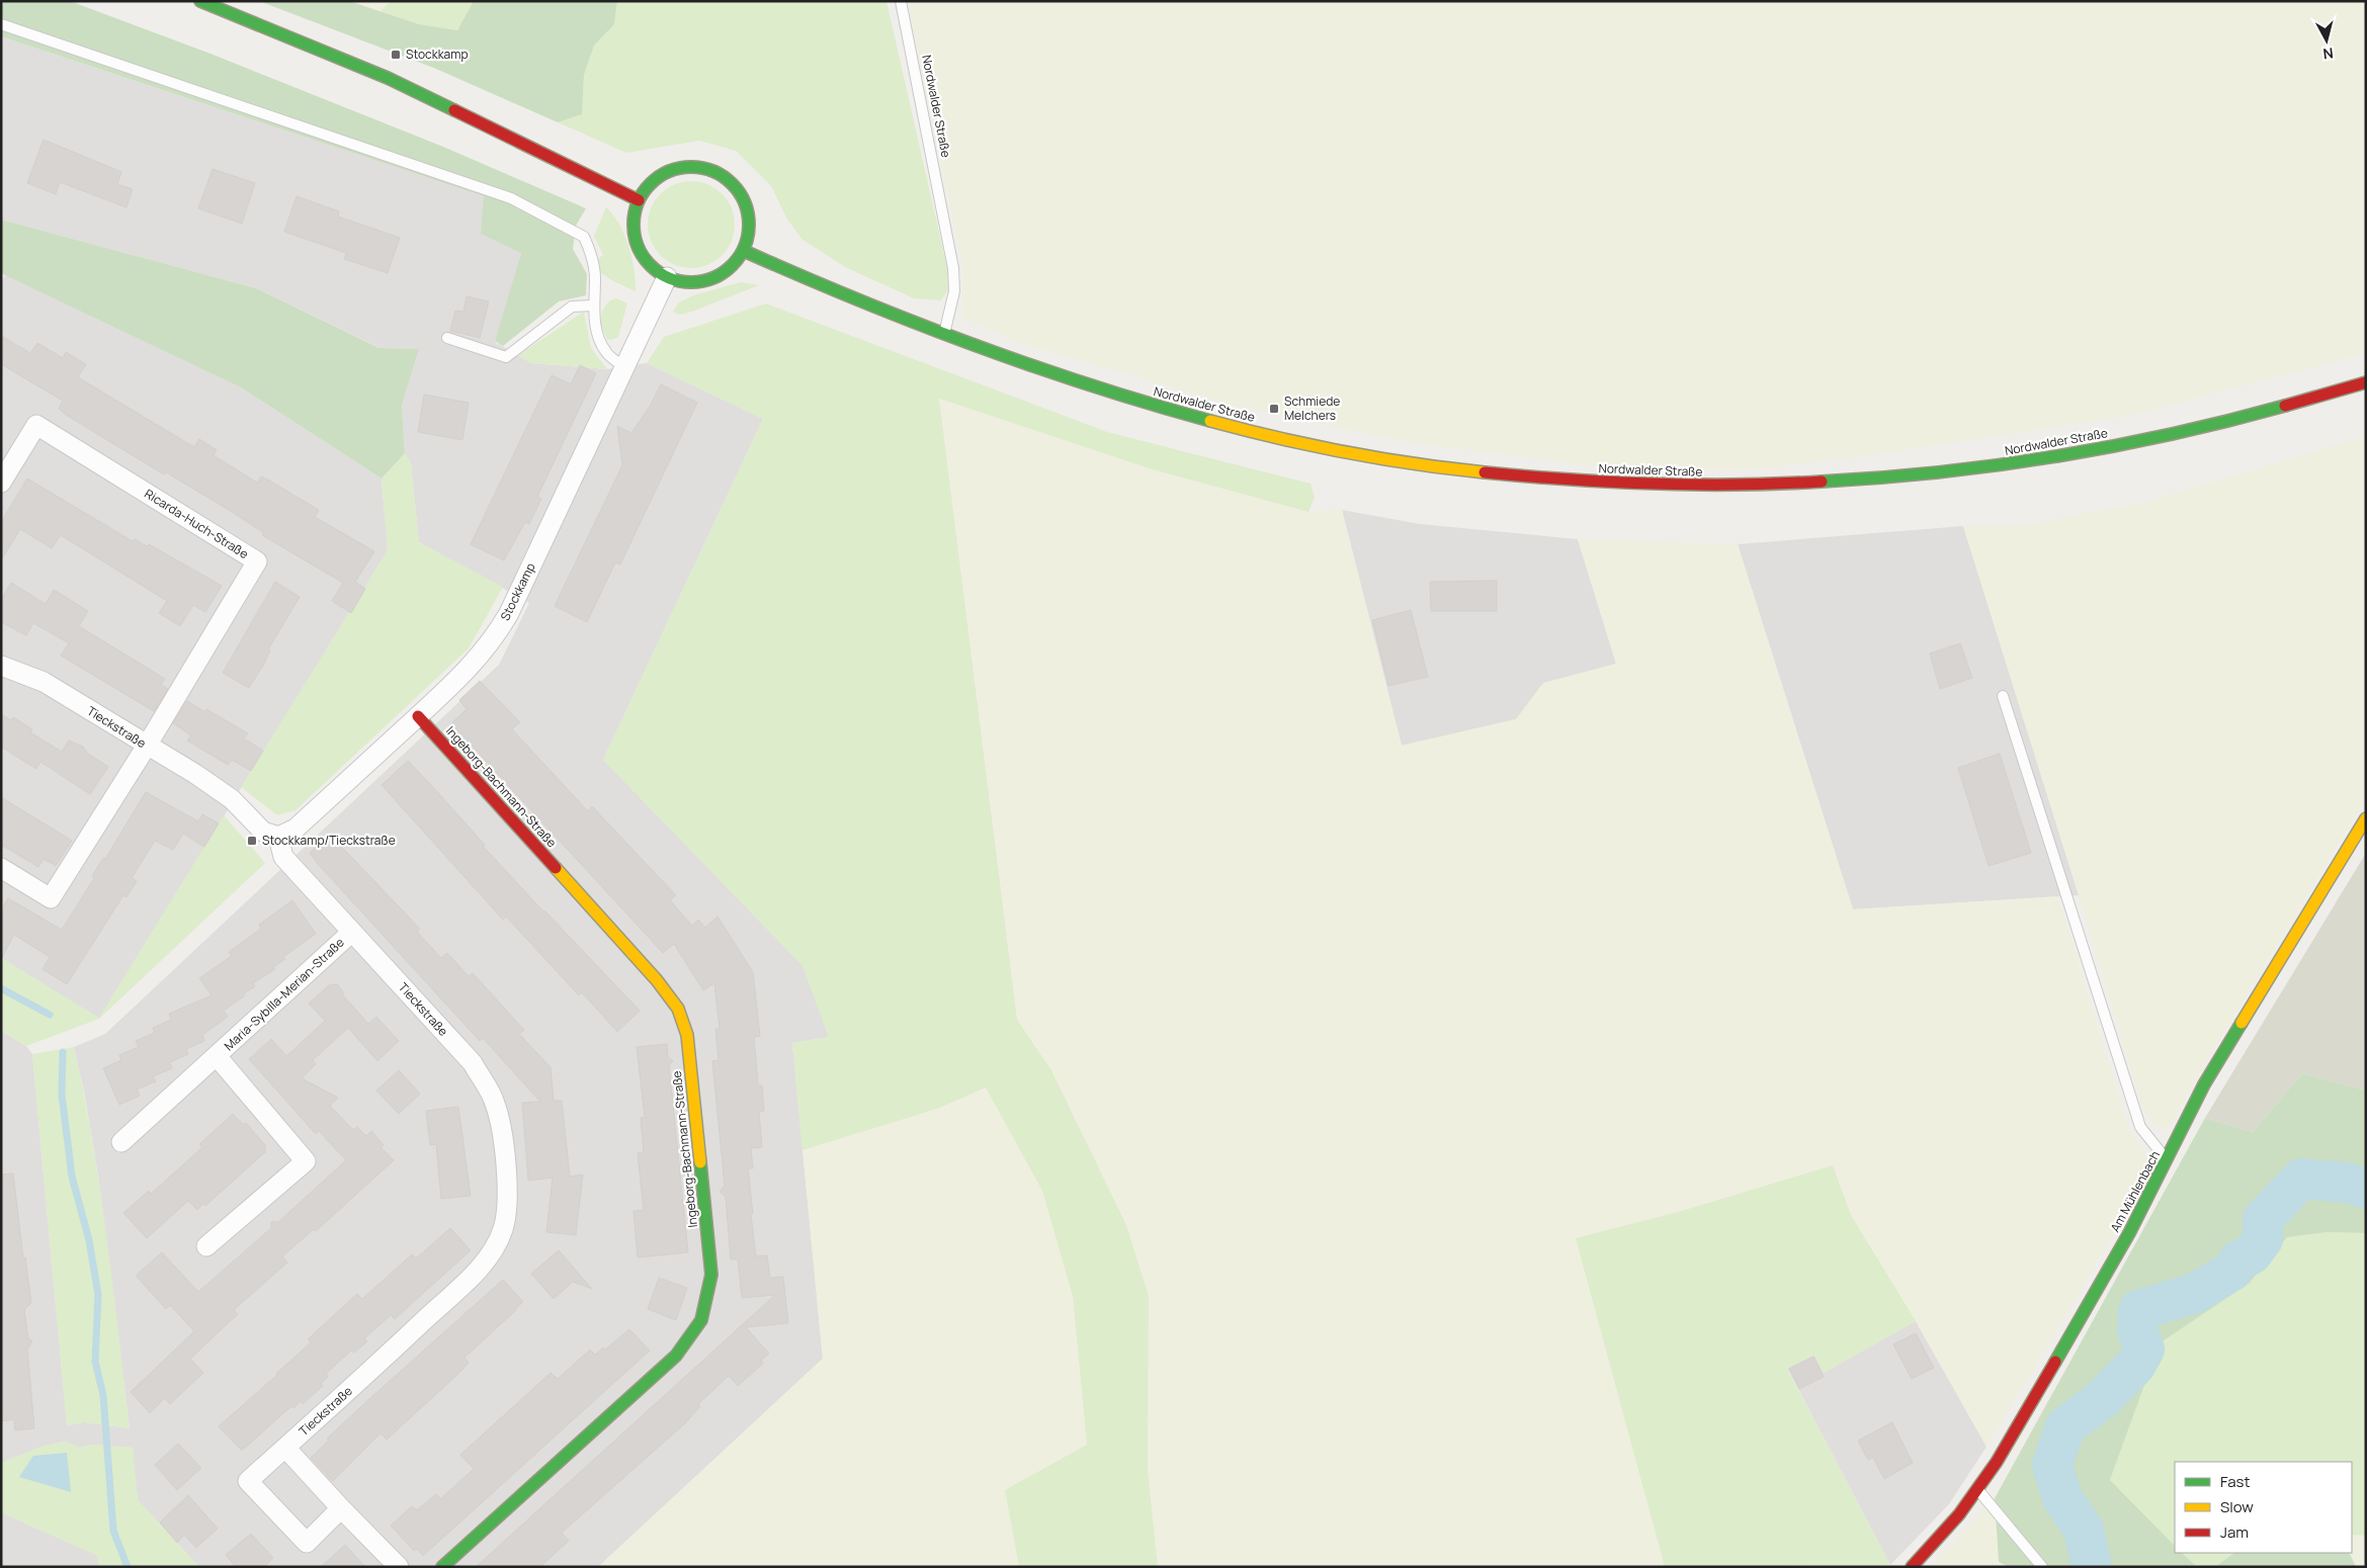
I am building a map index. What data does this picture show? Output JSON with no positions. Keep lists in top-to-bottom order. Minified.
{"streets":{"main road":["Nordwalder Straße","Ingeborg-Bachmann-Straße","Am Mühlenbach"],"street":["Ricarda-Huch-Straße","Stockkamp","Tieckstraße","Maria-Sybilla-Merian-Straße"]},"crossings":[["Nordwalder Straße","Stockkamp"],["Ricarda-Huch-Straße","Tieckstraße"],["Stockkamp","Tieckstraße"],["Stockkamp","Ingeborg-Bachmann-Straße"],["Tieckstraße","Maria-Sybilla-Merian-Straße"]],"places":{"transit":["Stockkamp","Schmiede Melchers","Stockkamp/Tieckstraße"]},"legend":["Fast","Slow","Jam"],"north":"bottom"}
